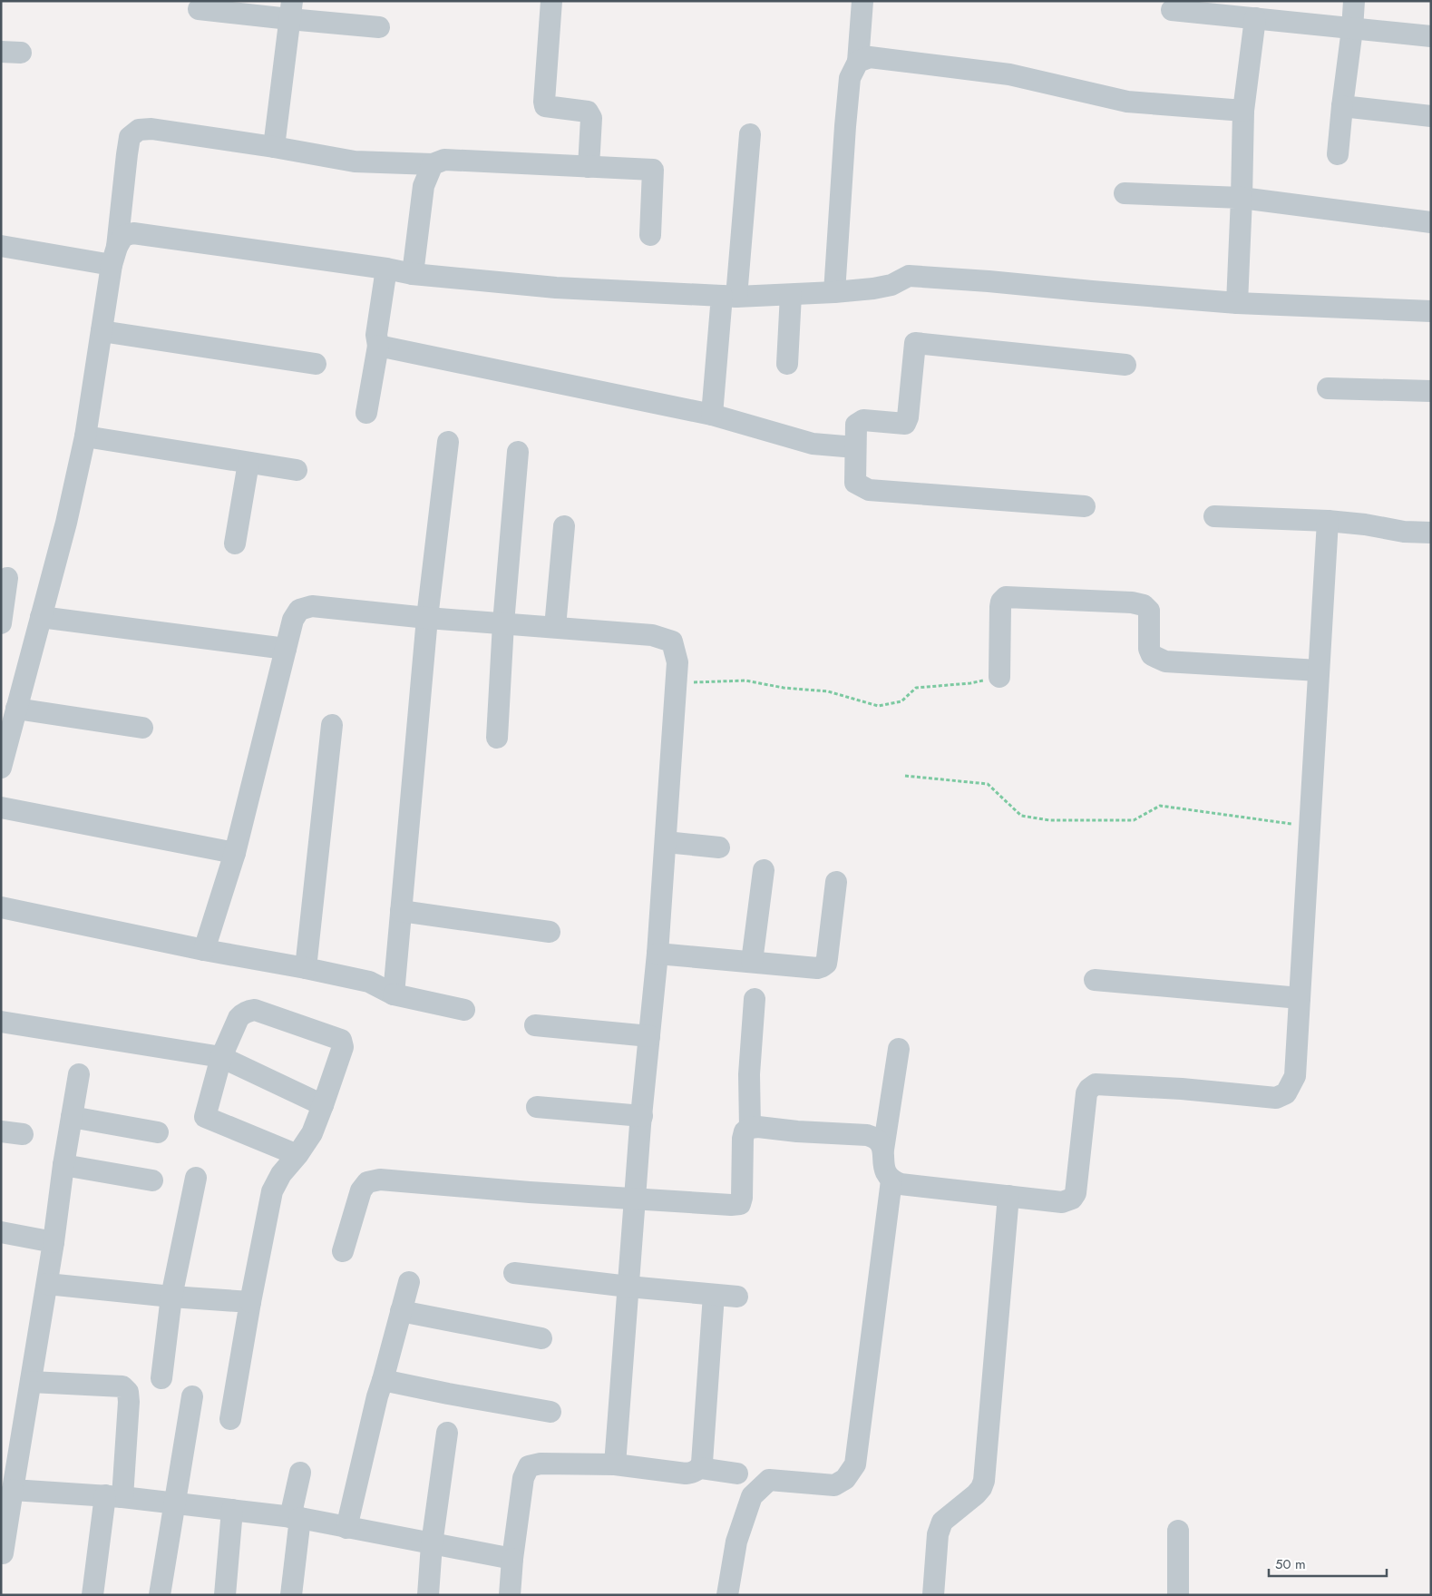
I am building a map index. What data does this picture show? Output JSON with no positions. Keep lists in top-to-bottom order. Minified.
{"scale_bar":"50 m"}
